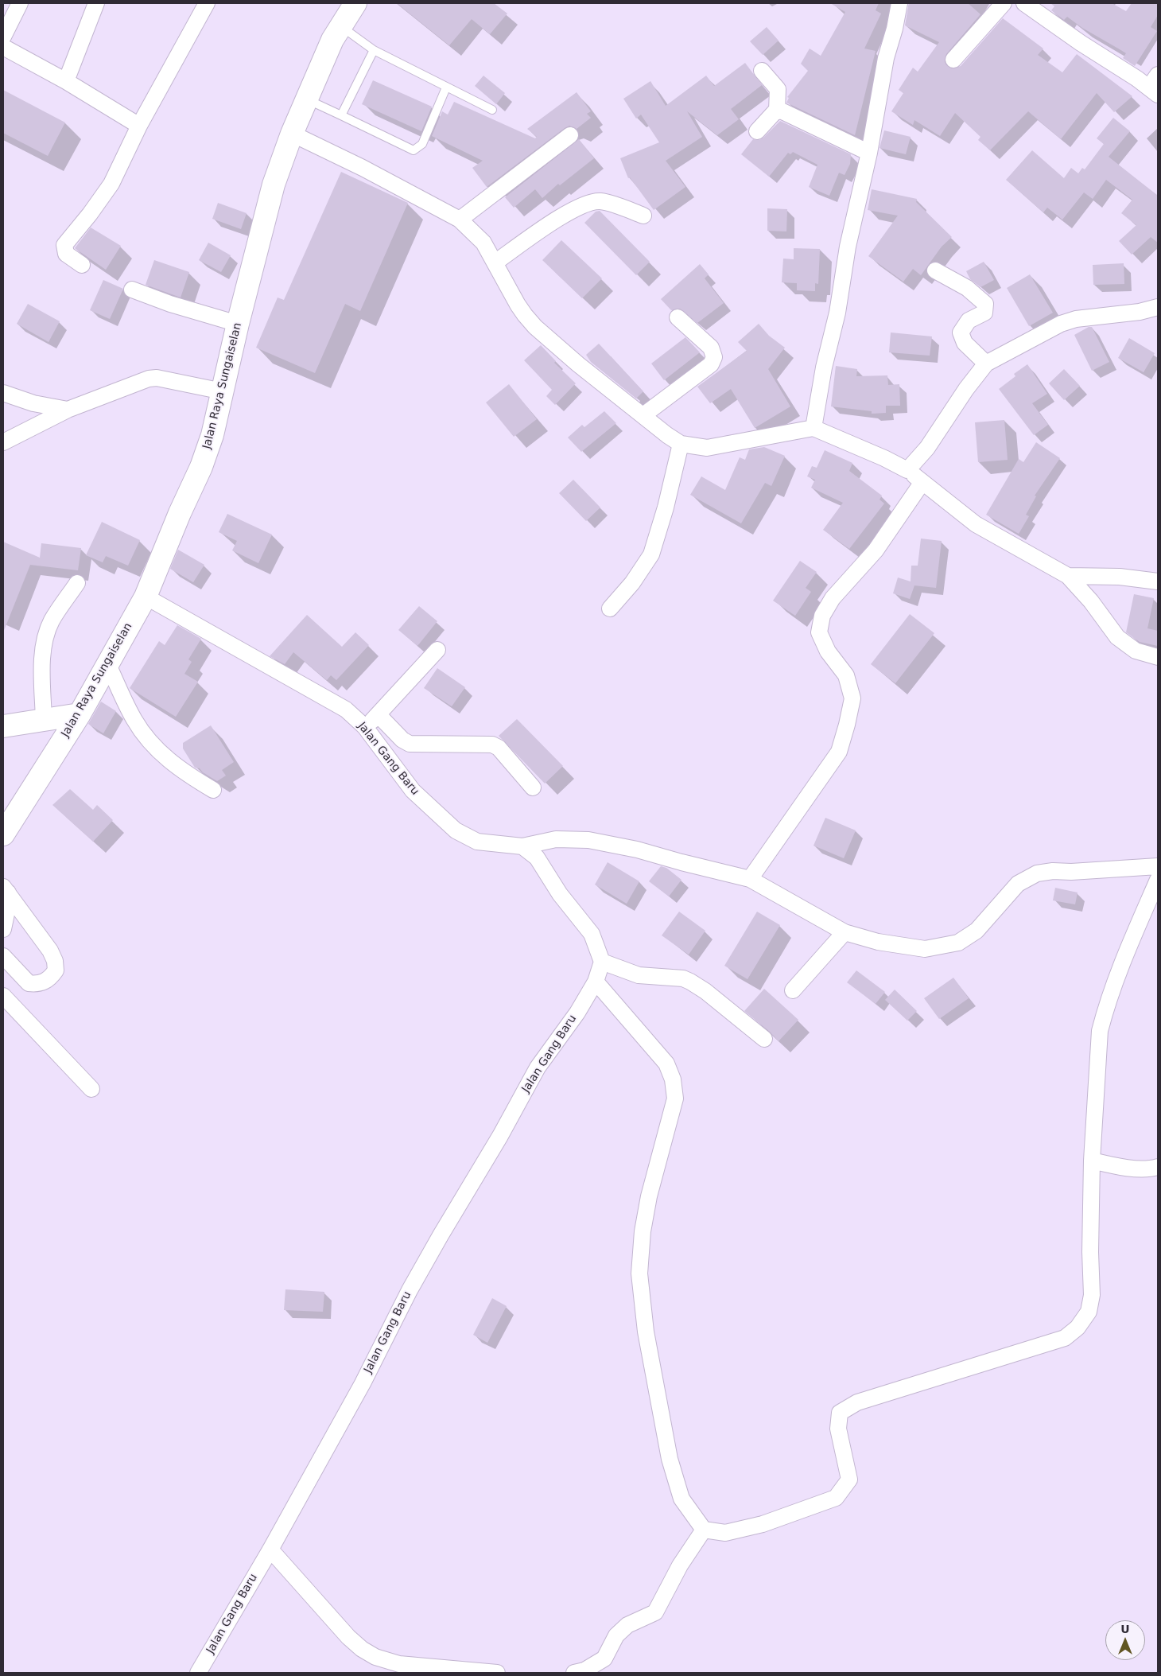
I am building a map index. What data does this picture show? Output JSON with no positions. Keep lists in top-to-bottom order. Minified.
{"streets":{"main road":["Jalan Raya Sungaiselan"],"street":["Jalan Gang Baru"]},"crossings":[["Jalan Raya Sungaiselan","Jalan Gang Baru"]],"north":"top"}
